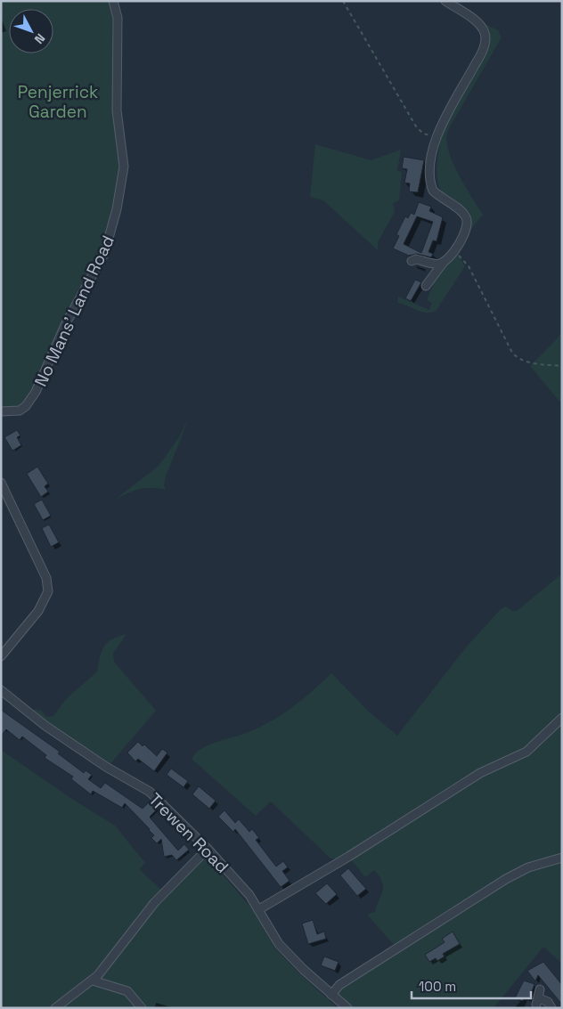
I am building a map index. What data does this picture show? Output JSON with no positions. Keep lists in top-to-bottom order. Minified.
{"streets":{"street":["No Mans' Land Road","Trewen Road"]},"parks":["Penjerrick Garden"],"scale_bar":"100 m","north":"bottom right"}
